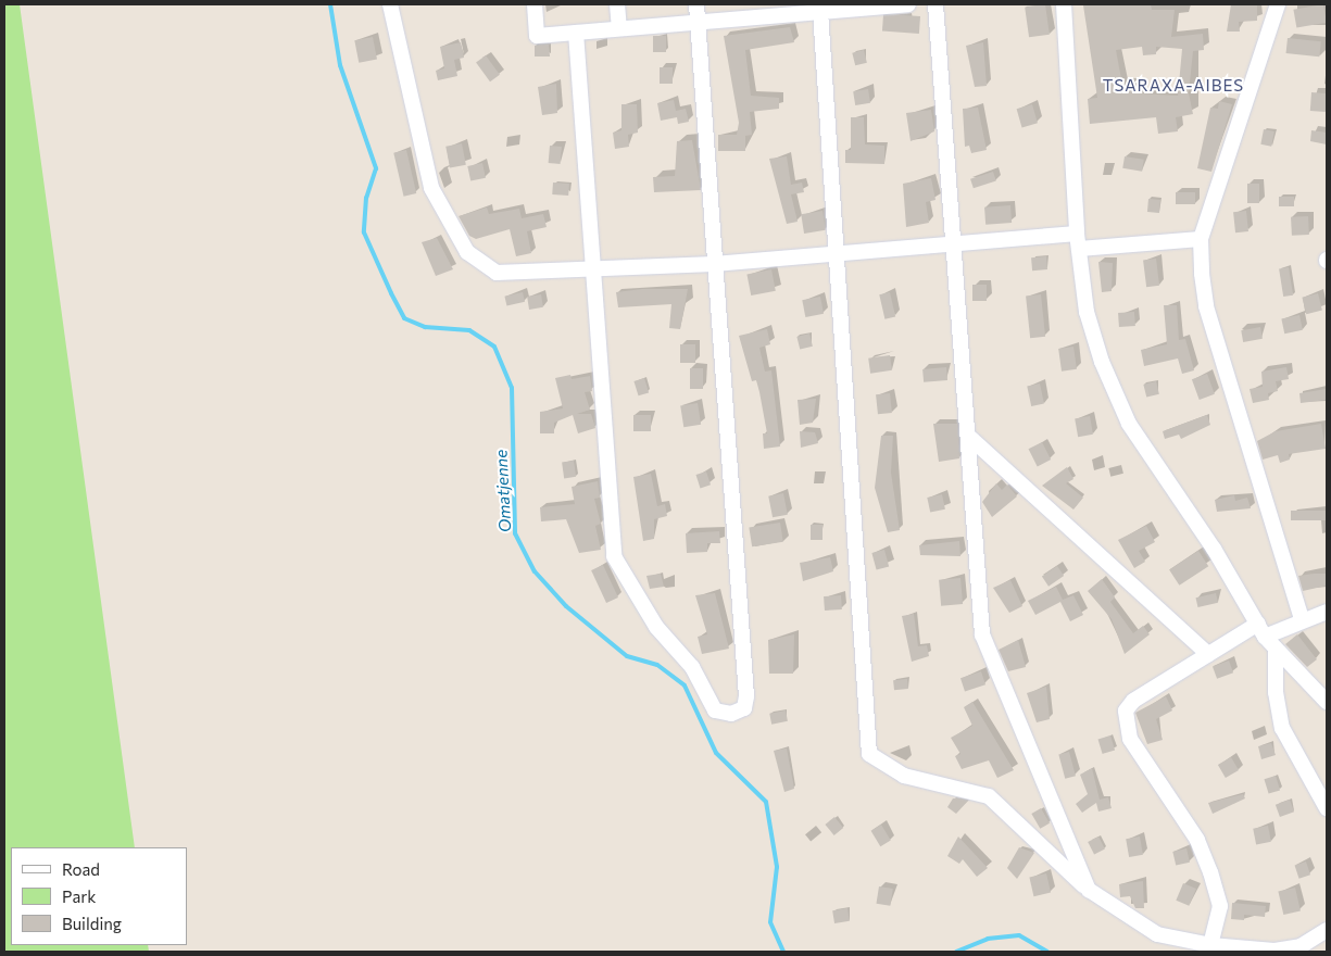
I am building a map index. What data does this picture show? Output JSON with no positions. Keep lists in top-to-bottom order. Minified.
{"districts":["TSARAXA-AIBES"],"water":["Omatjenne"],"legend":["Road","Park","Building"]}
